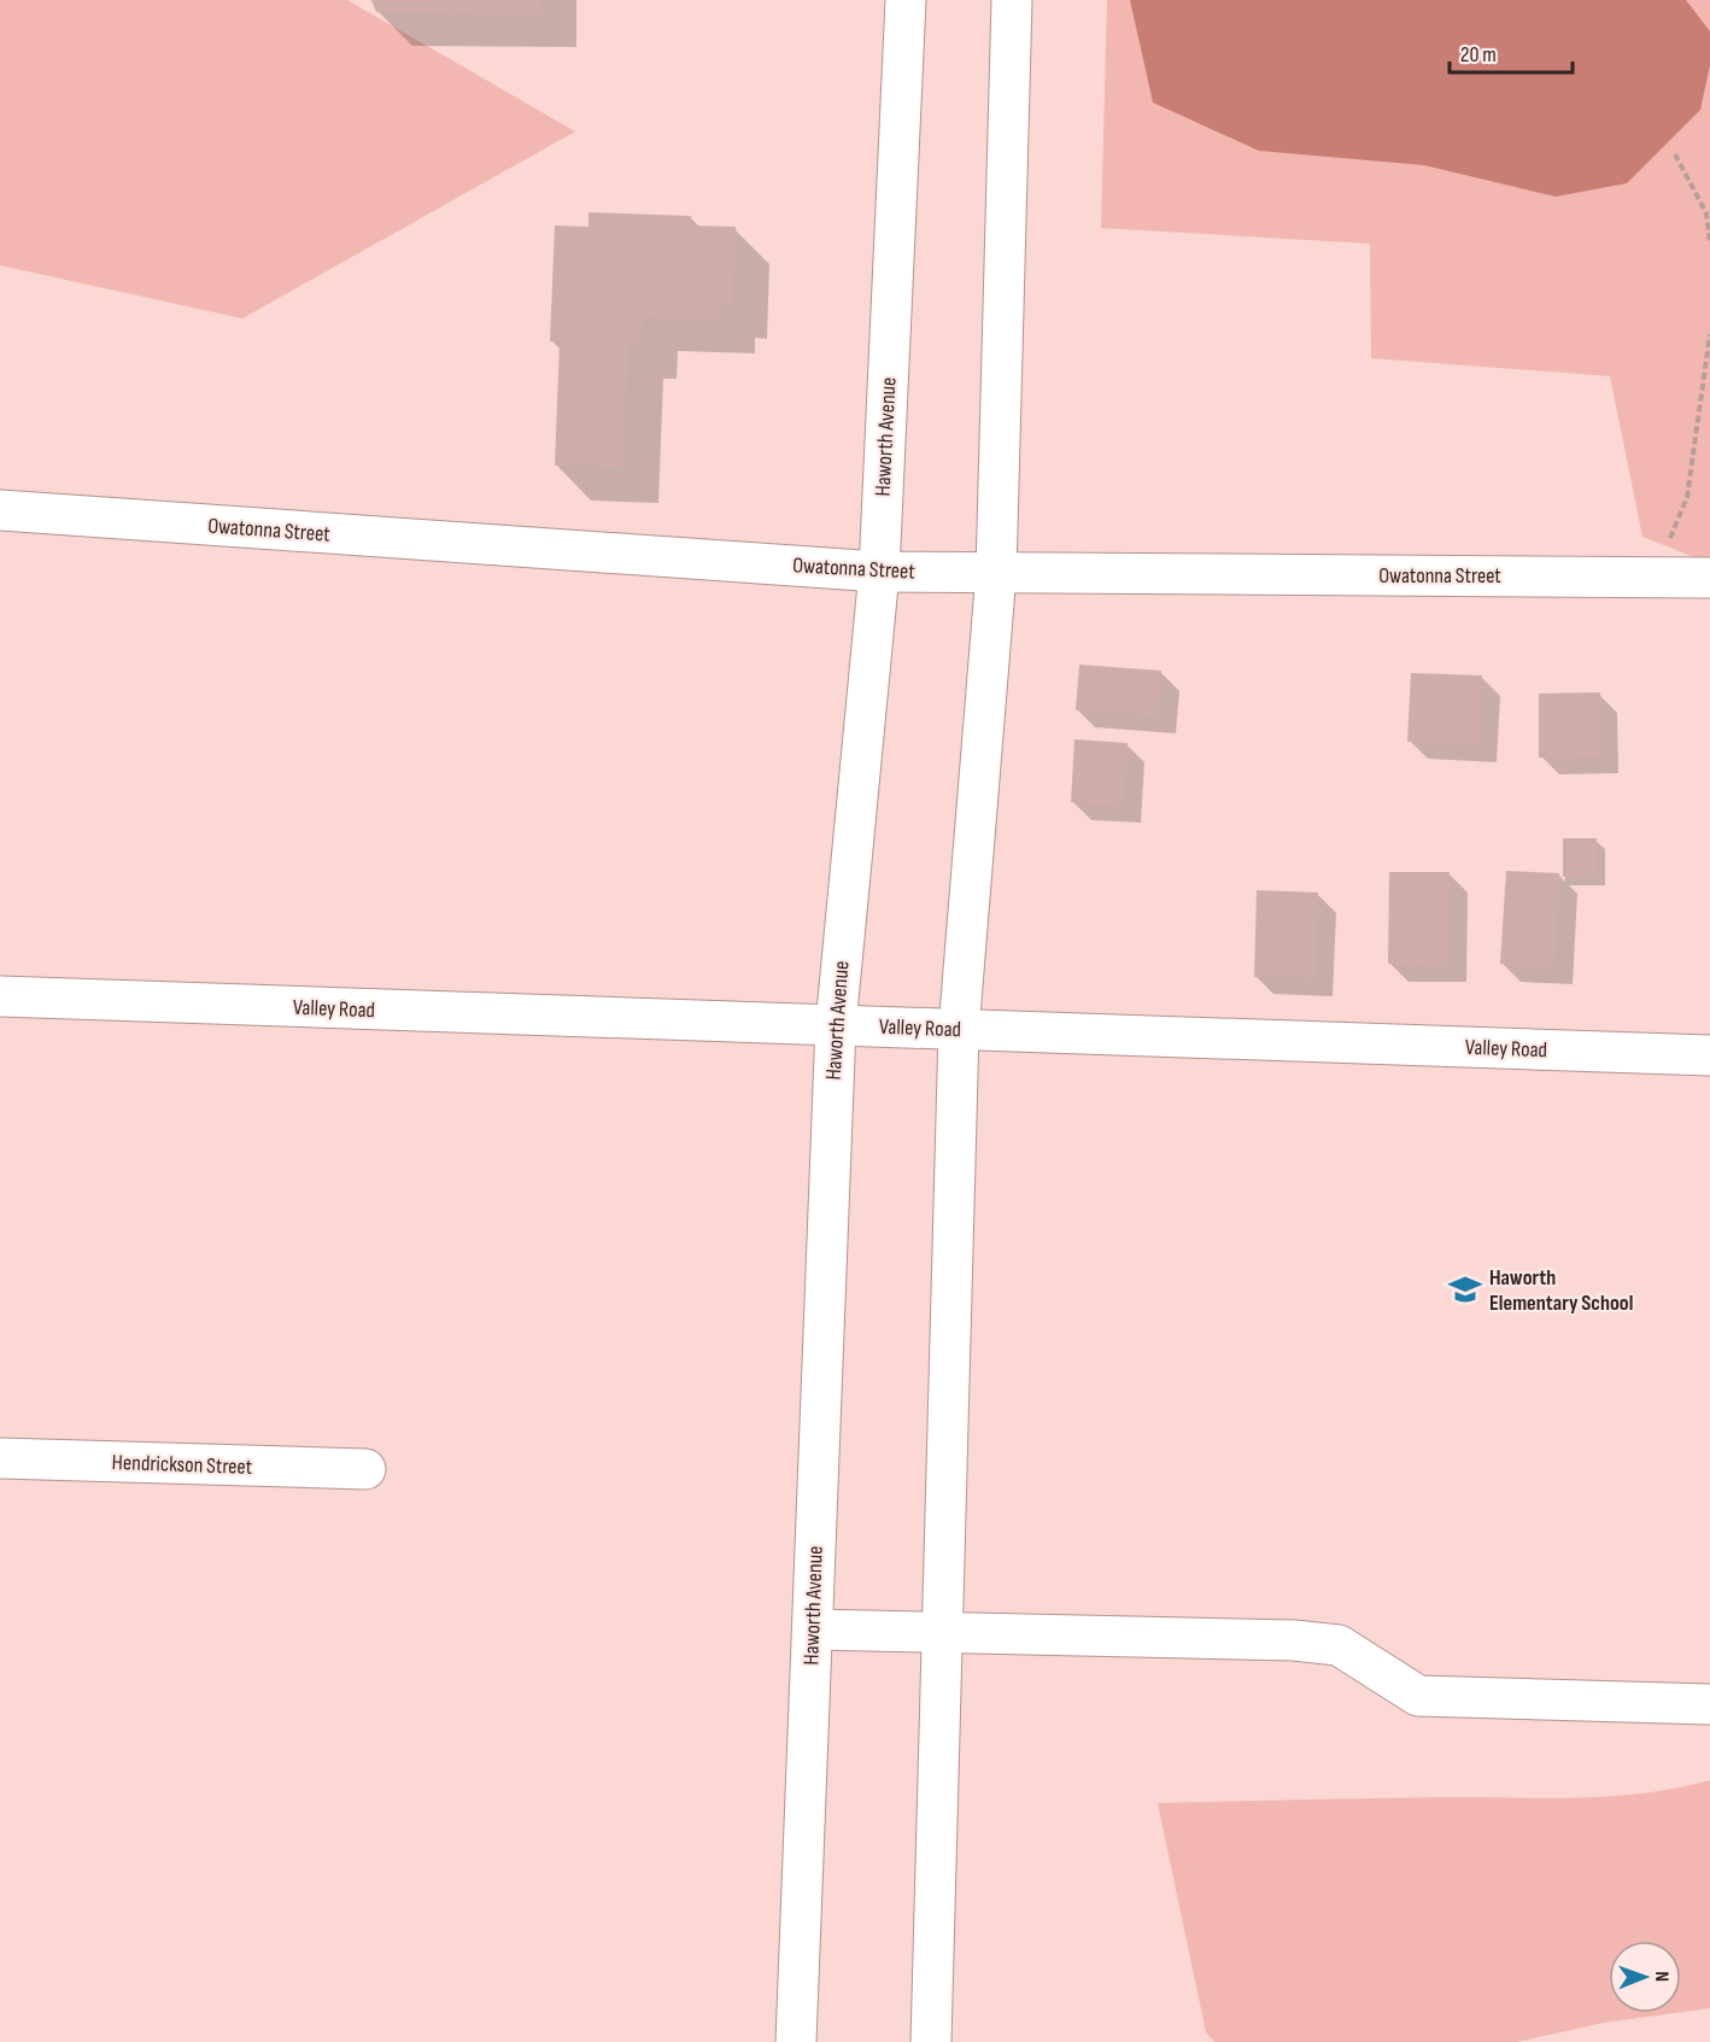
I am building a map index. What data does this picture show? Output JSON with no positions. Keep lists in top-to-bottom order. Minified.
{"streets":{"street":["Haworth Avenue","Owatonna Street","Valley Road","Hendrickson Street"]},"crossings":[["Haworth Avenue","Owatonna Street"],["Haworth Avenue","Valley Road"]],"places":{"school or university":["Haworth Elementary School"]},"scale_bar":"20 m","north":"right"}
